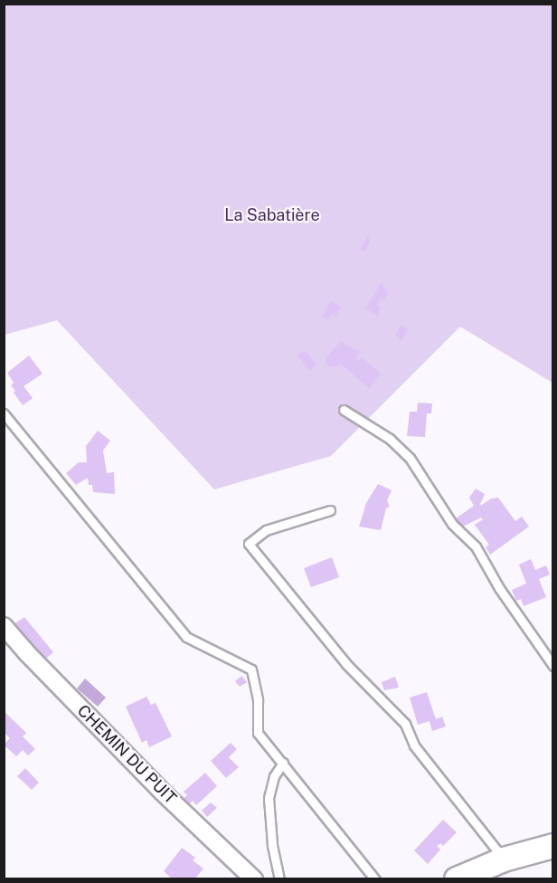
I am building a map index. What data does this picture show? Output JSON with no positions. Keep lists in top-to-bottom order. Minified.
{"streets":{"street":["CHEMIN DU PUIT"]},"parks":["La Sabatière"]}
